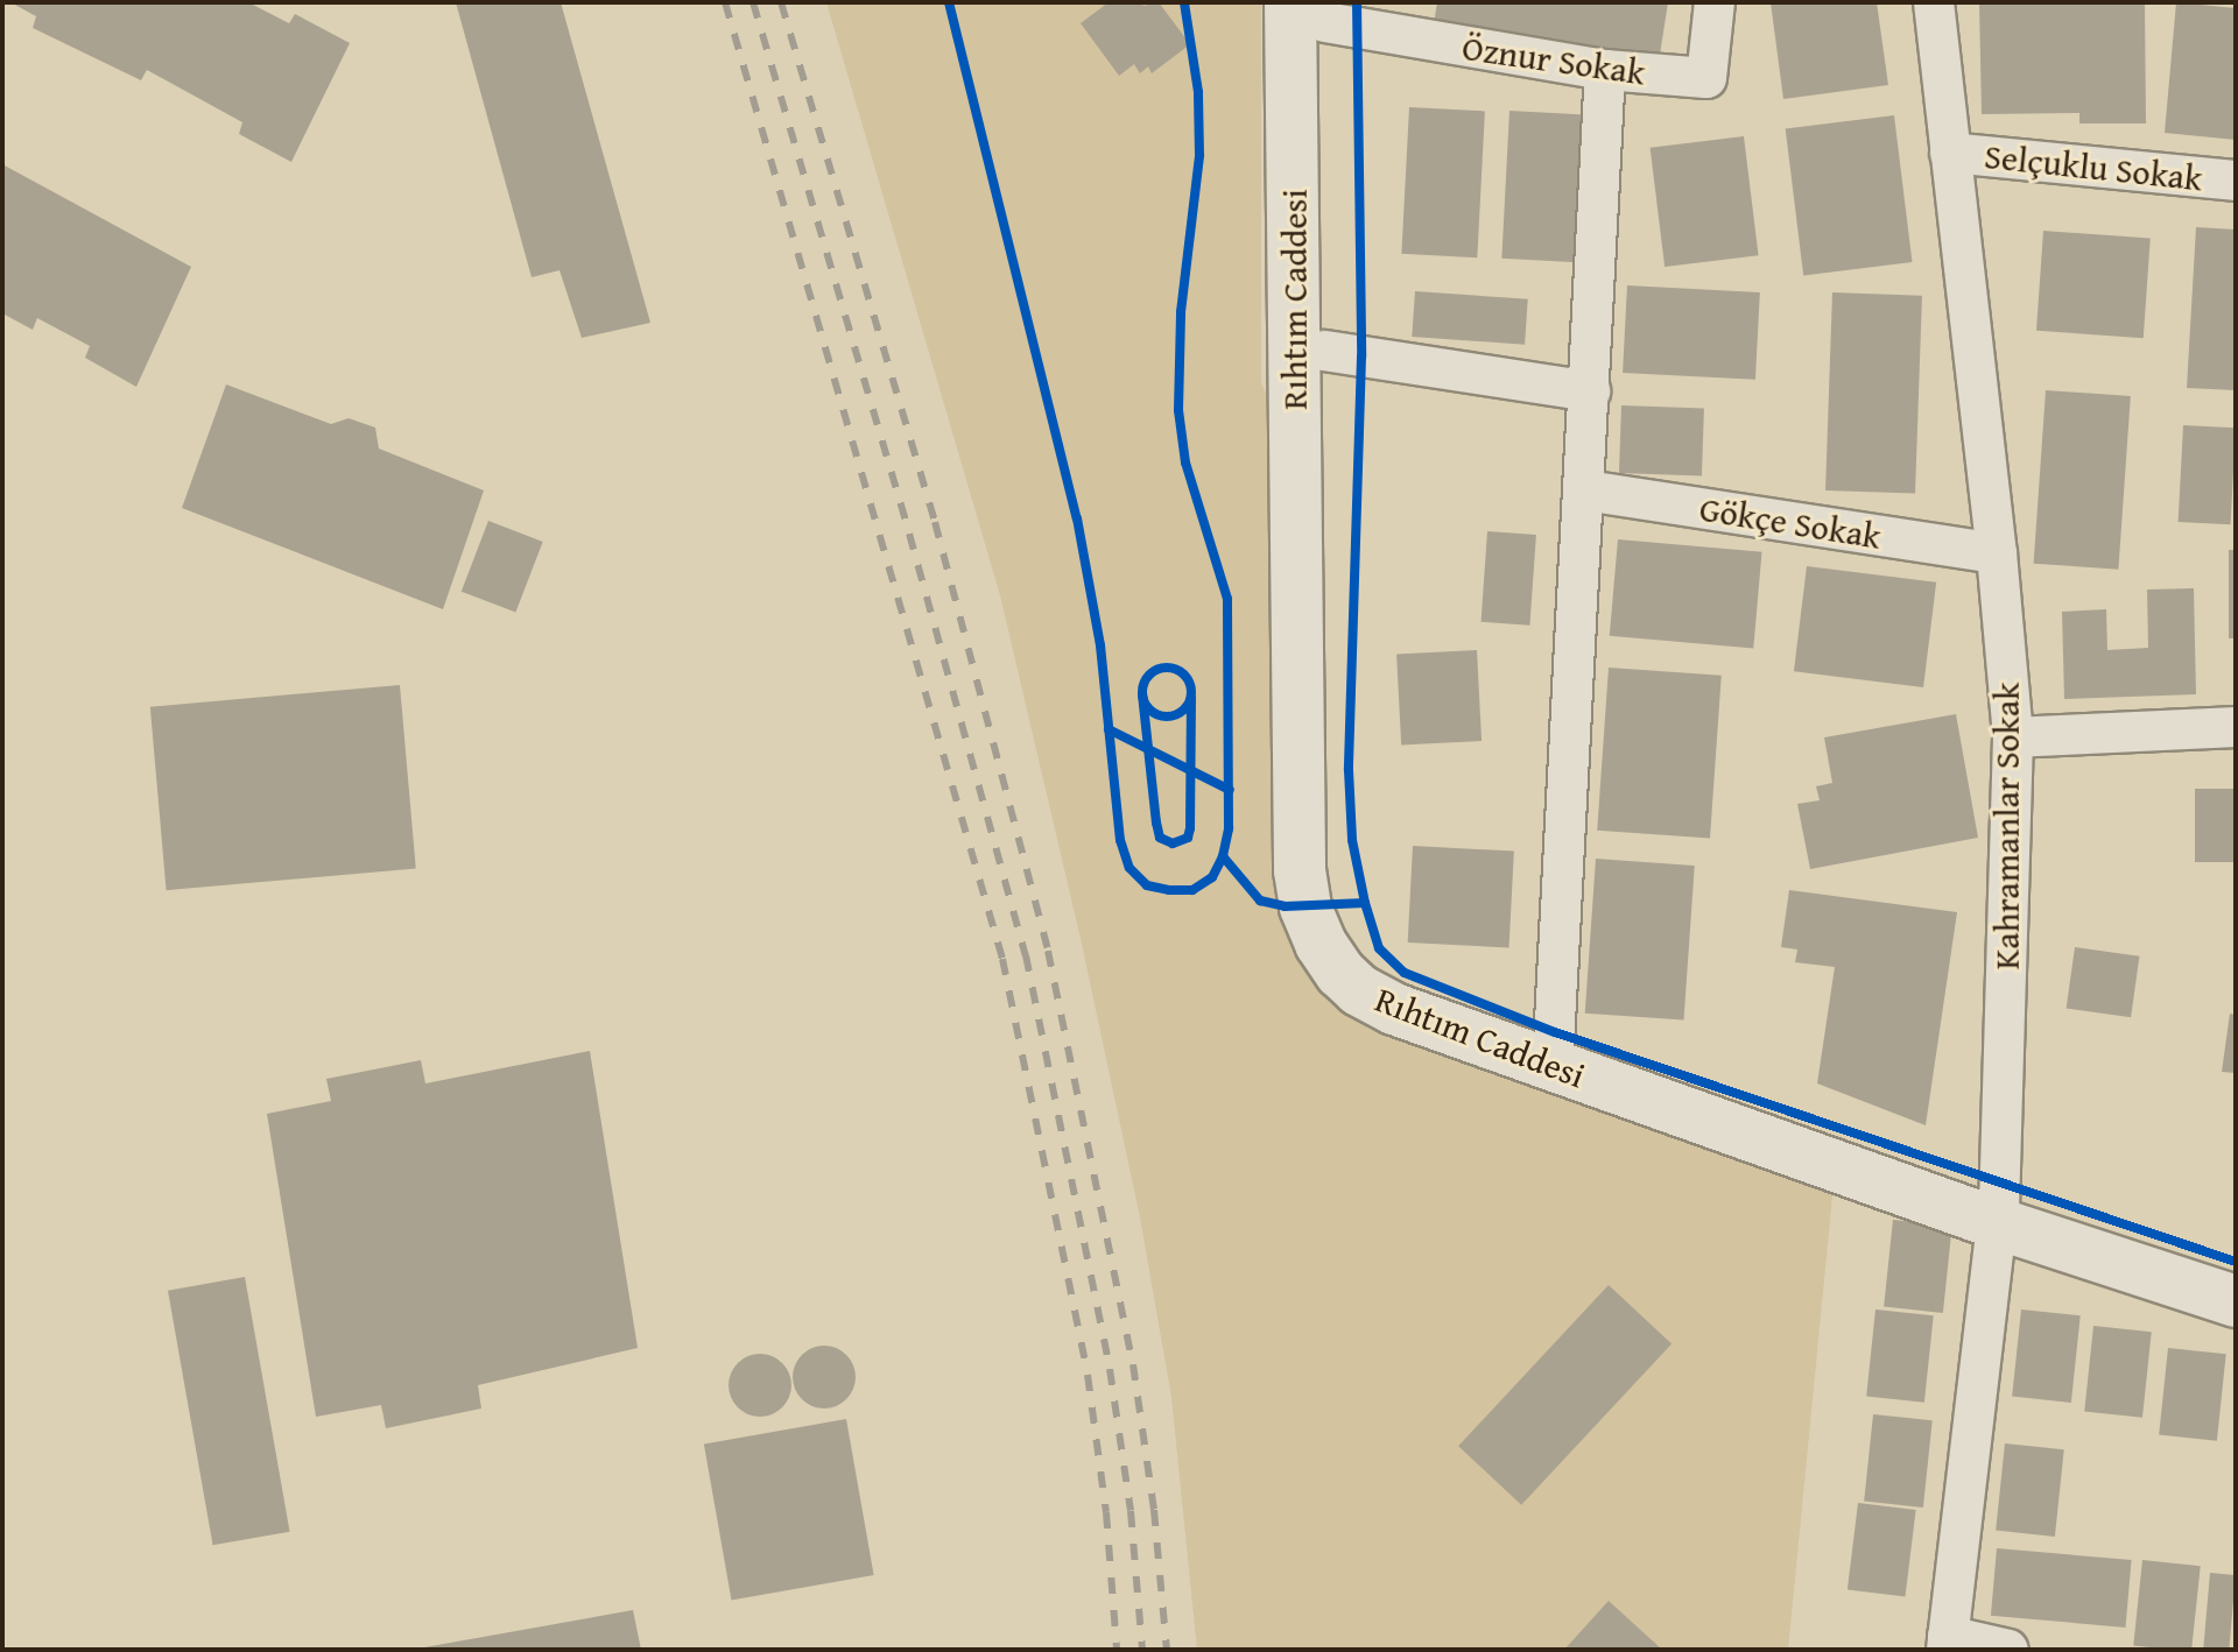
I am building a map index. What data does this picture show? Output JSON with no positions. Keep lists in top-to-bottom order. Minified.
{"streets":{"main road":["Rıhtım Caddesi"],"street":["Öznur Sokak","Selçuklu Sokak","Gökçe Sokak","Kahramanlar Sokak"]},"crossings":[["Öznur Sokak","Rıhtım Caddesi"],["Selçuklu Sokak","Kahramanlar Sokak"],["Rıhtım Caddesi","Kahramanlar Sokak"],["Gökçe Sokak","Kahramanlar Sokak"]]}
